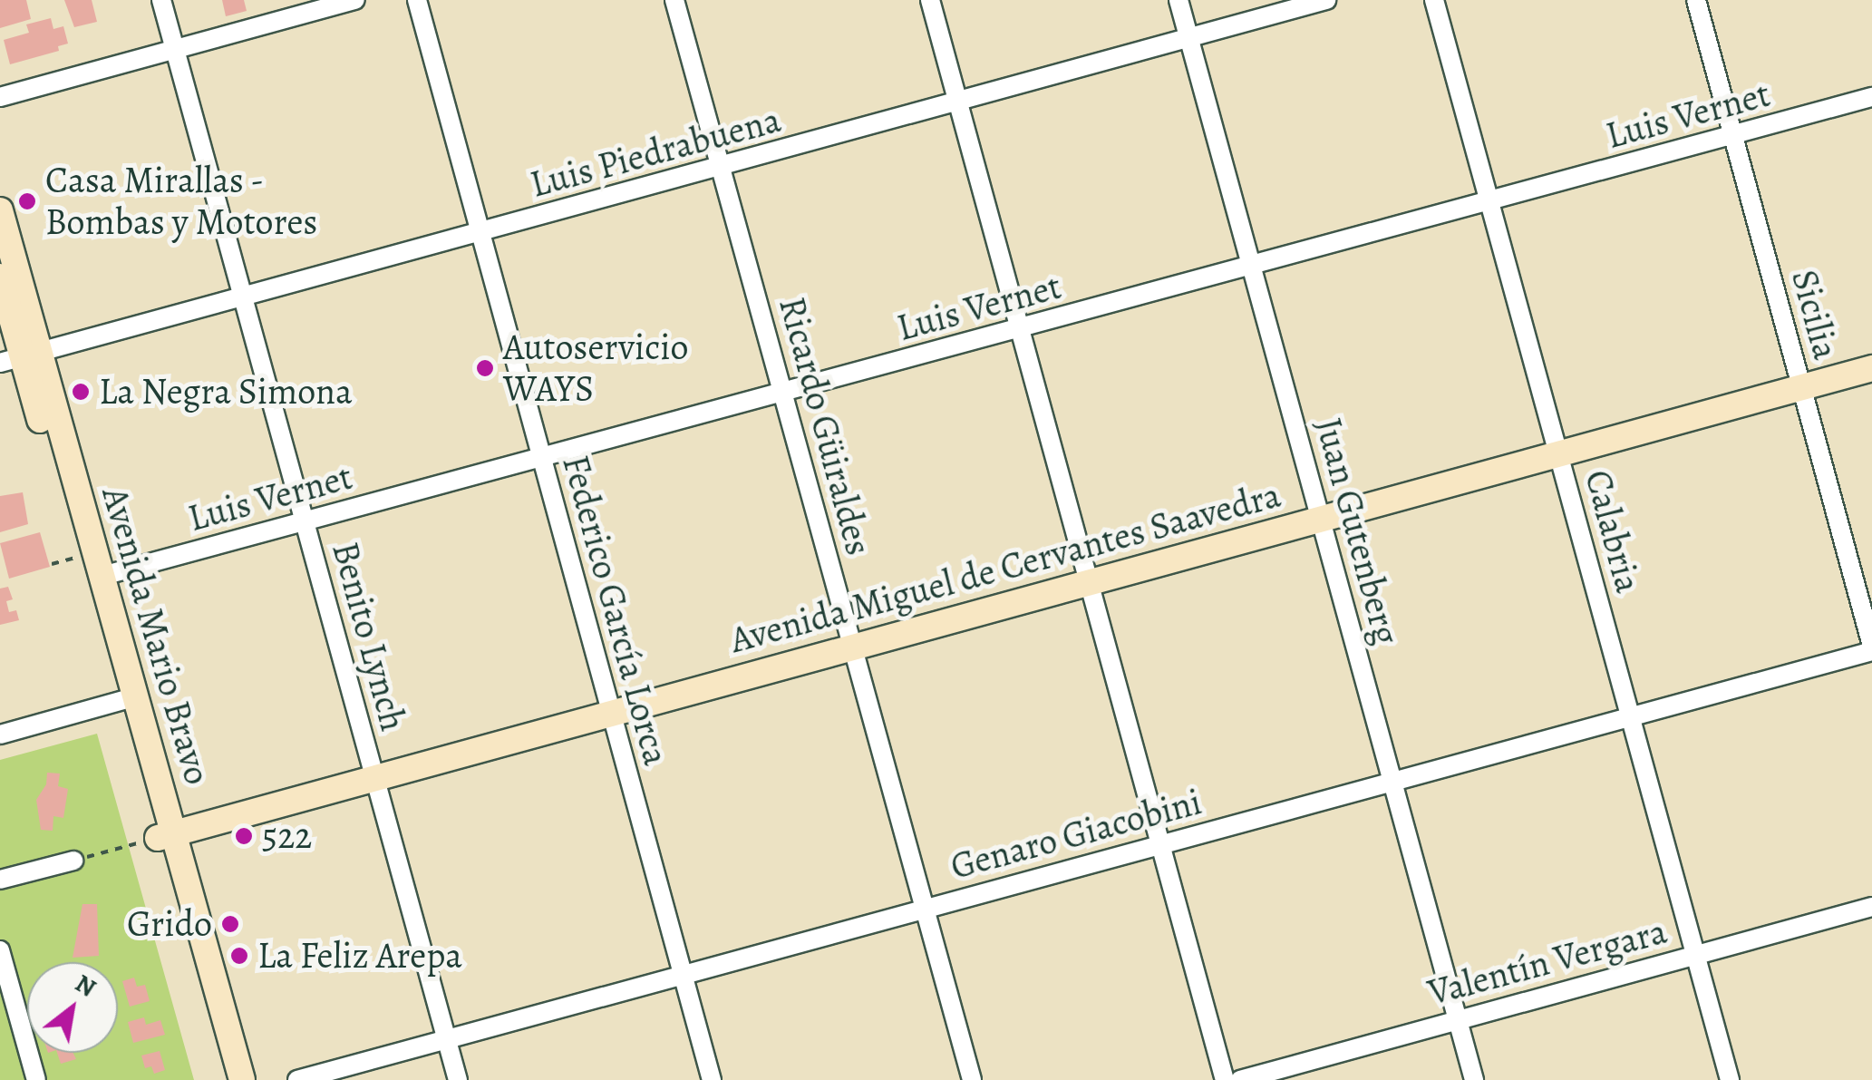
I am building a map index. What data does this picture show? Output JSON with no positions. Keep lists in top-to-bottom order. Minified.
{"streets":{"street":["Luis Vernet","Luis Piedrabuena","Sicilia","Ricardo Güiraldes","Juan Gutenberg","Calabria","Avenida Miguel de Cervantes Saavedra","Federico García Lorca","Avenida Mario Bravo","Benito Lynch","Genaro Giacobini","Valentín Vergara"]},"crossings":[["Luis Vernet","Sicilia"],["Luis Vernet","Ricardo Güiraldes"],["Luis Vernet","Juan Gutenberg"],["Luis Vernet","Calabria"],["Luis Vernet","Federico García Lorca"],["Luis Vernet","Avenida Mario Bravo"],["Luis Vernet","Benito Lynch"],["Luis Piedrabuena","Ricardo Güiraldes"],["Luis Piedrabuena","Juan Gutenberg"],["Luis Piedrabuena","Federico García Lorca"],["Luis Piedrabuena","Avenida Mario Bravo"],["Luis Piedrabuena","Benito Lynch"],["Sicilia","Avenida Miguel de Cervantes Saavedra"],["Sicilia","Genaro Giacobini"],["Ricardo Güiraldes","Avenida Miguel de Cervantes Saavedra"],["Ricardo Güiraldes","Genaro Giacobini"],["Juan Gutenberg","Avenida Miguel de Cervantes Saavedra"],["Juan Gutenberg","Genaro Giacobini"],["Juan Gutenberg","Valentín Vergara"],["Calabria","Avenida Miguel de Cervantes Saavedra"],["Calabria","Genaro Giacobini"],["Calabria","Valentín Vergara"],["Avenida Miguel de Cervantes Saavedra","Federico García Lorca"],["Avenida Miguel de Cervantes Saavedra","Avenida Mario Bravo"],["Avenida Miguel de Cervantes Saavedra","Benito Lynch"],["Federico García Lorca","Genaro Giacobini"],["Benito Lynch","Genaro Giacobini"]],"places":["Casa Mirallas - Bombas y Motores","Autoservicio WAYS","La Negra Simona","522","Grido","La Feliz Arepa"],"north":"top right"}
